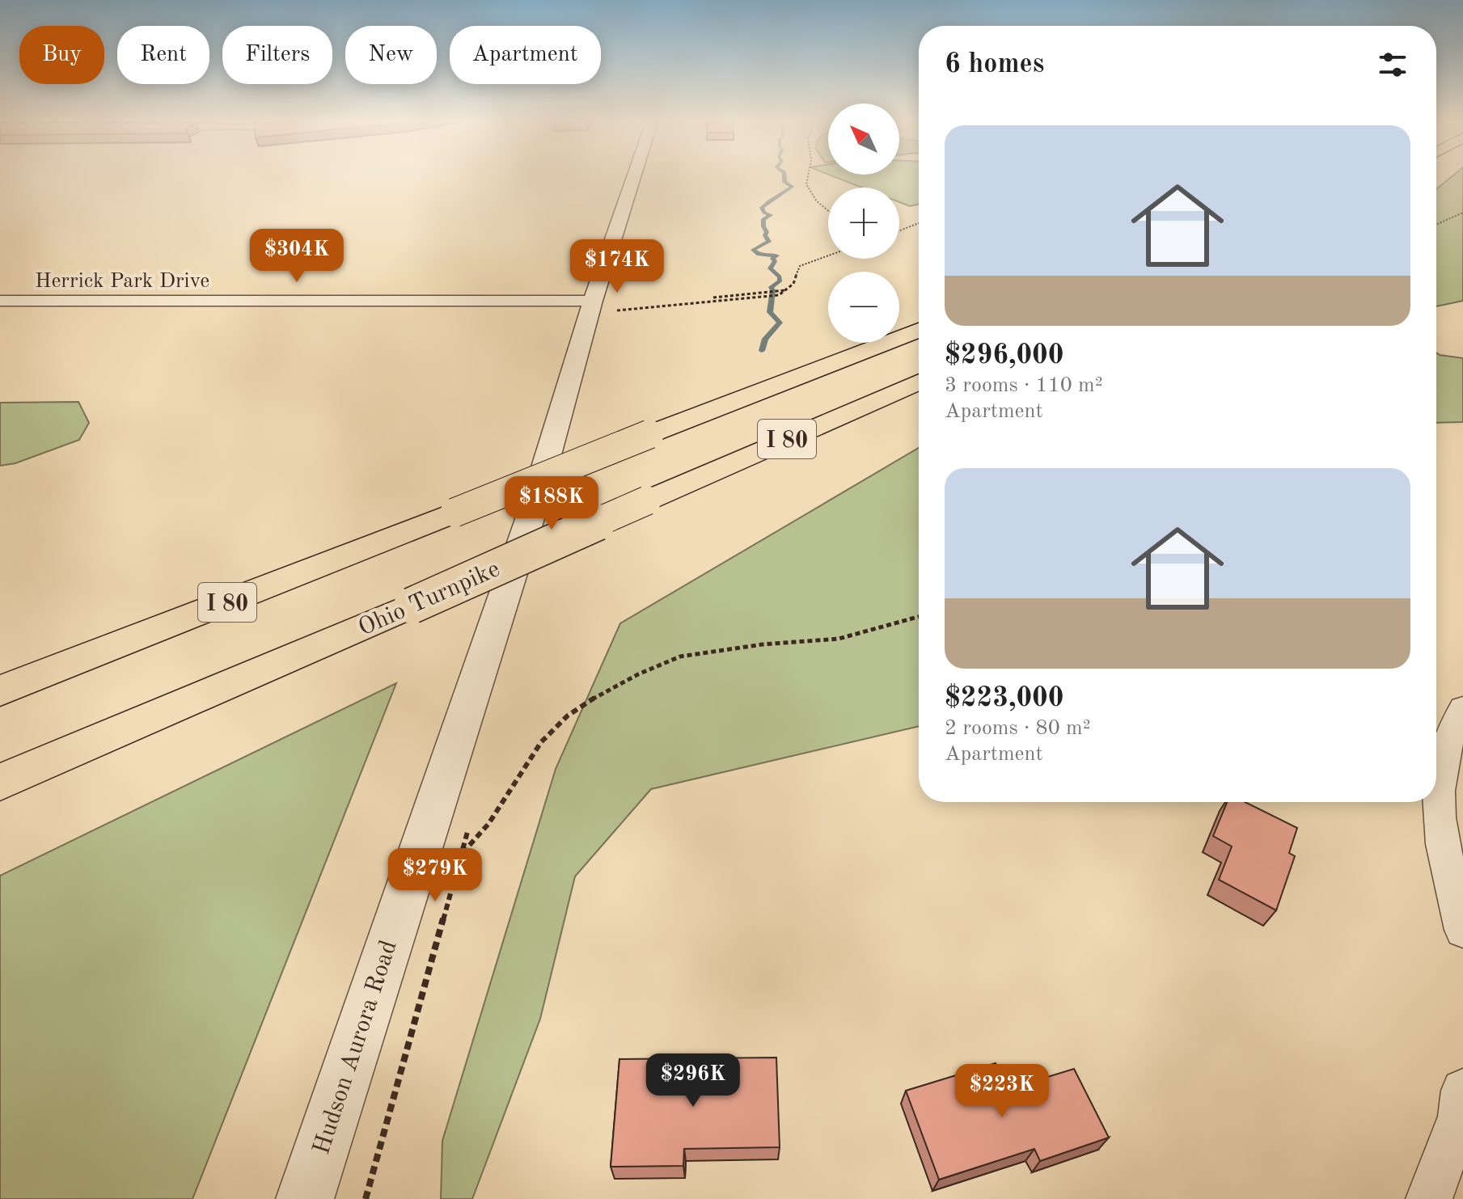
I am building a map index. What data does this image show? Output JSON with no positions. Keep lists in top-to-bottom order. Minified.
{"streets":{"highway":["I 80","Ohio Turnpike"],"street":["Herrick Park Drive","Hudson Aurora Road"]},"crossings":[["Herrick Park Drive","Hudson Aurora Road"]],"north":"top left","page":{"chip":["Buy","Rent","Filters","New","Apartment"],"heading":"6 homes","map_buttons":["+","−"],"list":[{"name":"$296,000","note":"3 rooms · 110 m² · Apartment"},{"name":"$223,000","note":"2 rooms · 80 m² · Apartment"}],"price":["$304K","$174K","$188K","$279K","$296K","$223K"]}}
